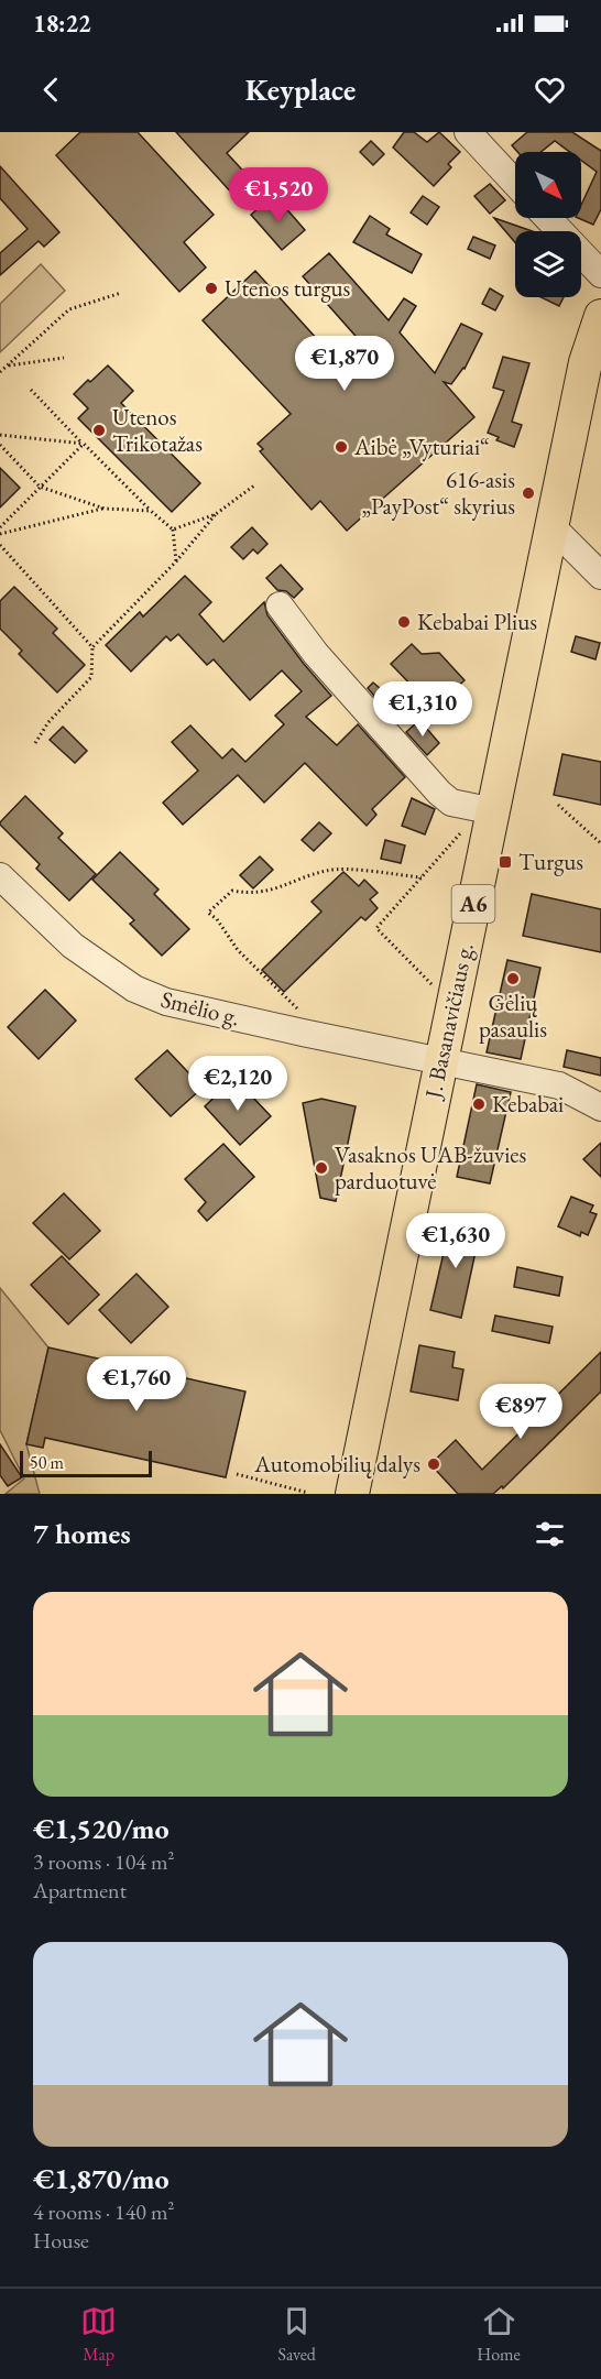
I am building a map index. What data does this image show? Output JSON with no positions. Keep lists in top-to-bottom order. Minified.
{"streets":{"main road":["A6","J. Basanavičiaus g."],"street":["Smėlio g."]},"crossings":[["Smėlio g.","J. Basanavičiaus g."]],"places":{"other":["Utenos turgus","Utenos Trikotažas","Aibė „Vyturiai“","616-asis „PayPost“ skyrius","Kebabai Plius","Gėlių pasaulis","Kebabai","Vasaknos UAB-žuvies parduotuvė","Automobilių dalys"],"transit":["Turgus"]},"scale_bar":"50 m","north":"bottom right","page":{"status":"18:22","header":"Keyplace","price":["€1,520","€1,870","€1,310","€2,120","€1,630","€1,760","€897"],"scale":"50 m","heading":"7 homes","list":[{"name":"€1,520/mo","note":"3 rooms · 104 m² · Apartment"},{"name":"€1,870/mo","note":"4 rooms · 140 m² · House"}],"tabs":["Map","Saved","Home"]}}
